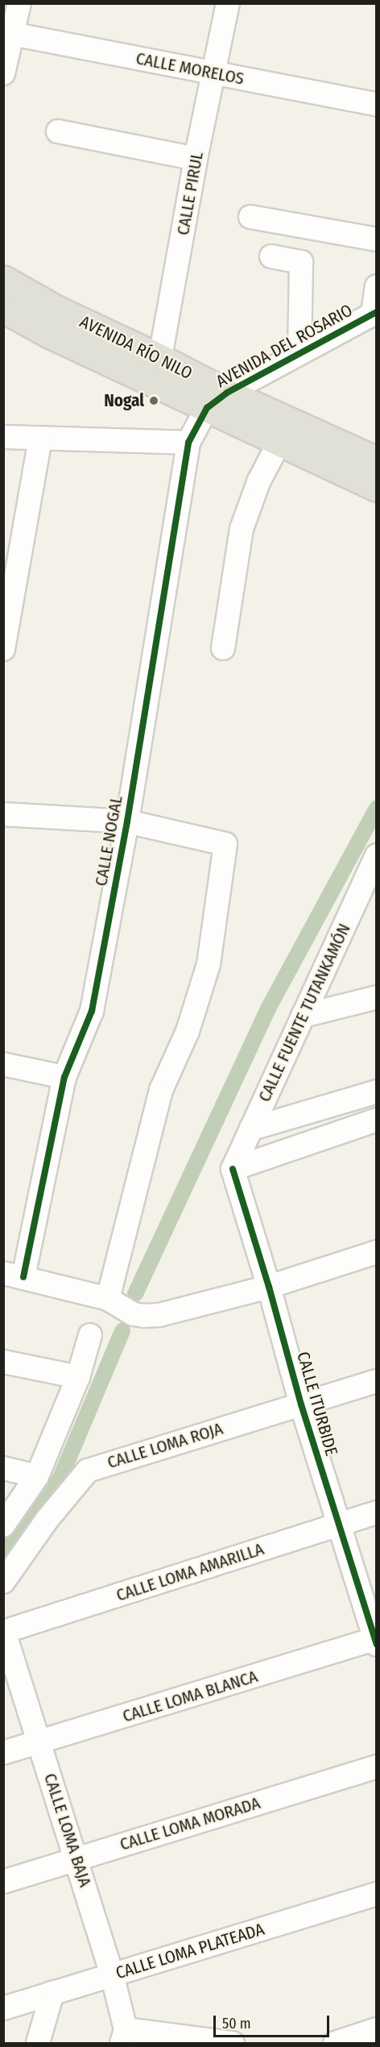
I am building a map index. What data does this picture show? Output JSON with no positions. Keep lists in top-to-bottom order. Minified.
{"streets":{"main road":["AVENIDA RÍO NILO"],"street":["CALLE MORELOS","CALLE PIRUL","AVENIDA DEL ROSARIO","CALLE NOGAL","CALLE FUENTE TUTANKAMÓN","CALLE ITURBIDE","CALLE LOMA ROJA","CALLE LOMA AMARILLA","CALLE LOMA BLANCA","CALLE LOMA MORADA","CALLE LOMA BAJA","CALLE LOMA PLATEADA"]},"crossings":[["CALLE MORELOS","CALLE PIRUL"],["CALLE PIRUL","AVENIDA RÍO NILO"],["AVENIDA DEL ROSARIO","AVENIDA RÍO NILO"],["AVENIDA DEL ROSARIO","CALLE NOGAL"],["AVENIDA RÍO NILO","CALLE NOGAL"],["CALLE FUENTE TUTANKAMÓN","CALLE ITURBIDE"],["CALLE ITURBIDE","CALLE LOMA ROJA"],["CALLE ITURBIDE","CALLE LOMA AMARILLA"],["CALLE ITURBIDE","CALLE LOMA BLANCA"],["CALLE LOMA AMARILLA","CALLE LOMA BAJA"],["CALLE LOMA BLANCA","CALLE LOMA BAJA"],["CALLE LOMA MORADA","CALLE LOMA BAJA"],["CALLE LOMA BAJA","CALLE LOMA PLATEADA"]],"places":["Nogal"],"scale_bar":"50 m"}
